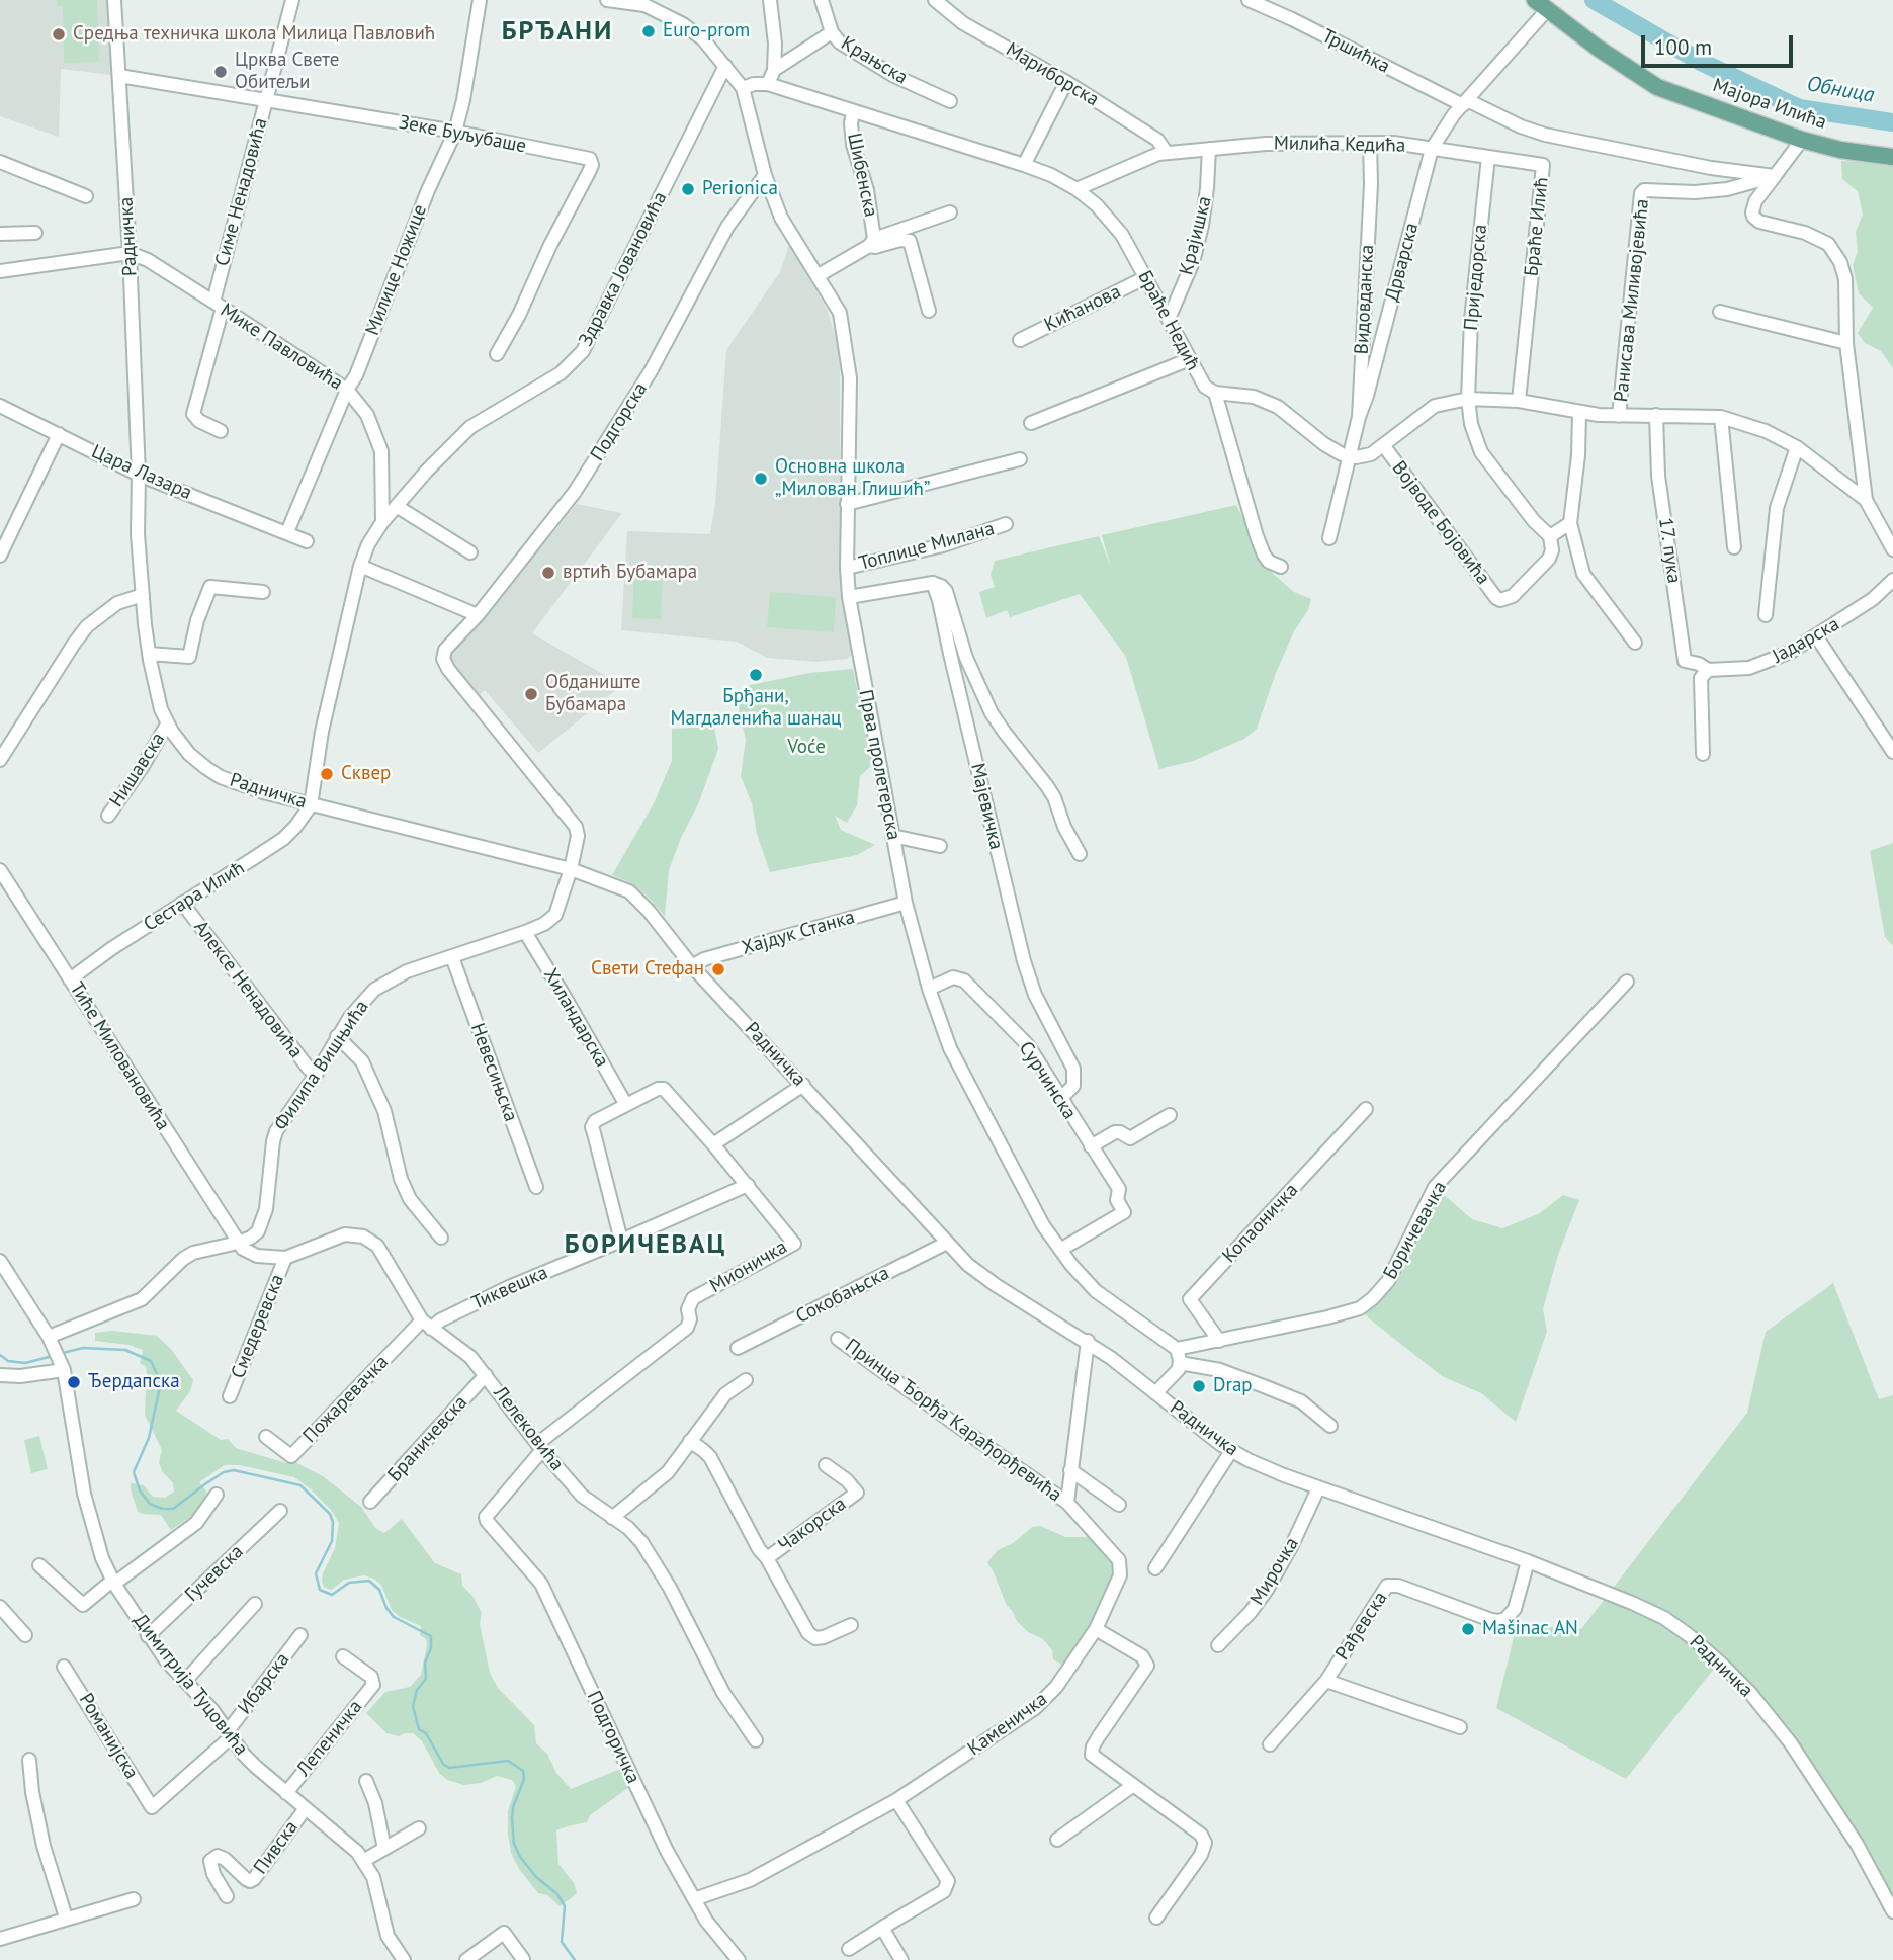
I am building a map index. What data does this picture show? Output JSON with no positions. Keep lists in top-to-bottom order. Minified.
{"streets":{"main road":["Мајора Илића"],"street":["Тршићка","Крањска","Мариборска","Зеке Буљубаше","Милића Кедића","Шибенска","Симе Ненадовића","Браће Илић","Крајишка","Радничка","Дрварска","Здравка Јовановића","Милице Ножице","Приједорска","Видовданска","Ранисава Миливојевића","Кићанова","Браће Недић","Мике Павловића","Подгорска","Цара Лазара","Војводе Бојовића","Топлице Милана","17. пука","Јадарска","Прва пролетерска","Нишавска","Мајевичка","Сестара Илић","Хајдук Станка","Алексе Ненадовића","Хиландарска","Тиће Миловановића","Филипа Вишњића","Невесињска","Сурчинска","Копаоничка","Боричевачка","Мионичка","Тиквешка","Сокобањска","Смедеревска","Пожаревачка","Принца Ђорђа Карађорђевића","Лелековића","Браничевска","Чакорска","Мирочка","Гучевска","Рађевска","Ибарска","Димитрија Туцовића","Каменичка","Романијска","Подгоричка","Лепеничка","Пивска"]},"crossings":[["Тршићка","Милића Кедића"],["Тршићка","Ранисава Миливојевића"],["Мариборска","Милића Кедића"],["Мајора Илића","Милића Кедића"],["Зеке Буљубаше","Симе Ненадовића"],["Зеке Буљубаше","Радничка"],["Зеке Буљубаше","Милице Ножице"],["Милића Кедића","Браће Илић"],["Милића Кедића","Крајишка"],["Милића Кедића","Дрварска"],["Милића Кедића","Видовданска"],["Милића Кедића","Браће Недић"],["Шибенска","Браће Недић"],["Шибенска","Прва пролетерска"],["Симе Ненадовића","Мике Павловића"],["Браће Илић","Дрварска"],["Браће Илић","Приједорска"],["Крајишка","Браће Недић"],["Радничка","Здравка Јовановића"],["Радничка","Мике Павловића"],["Радничка","Цара Лазара"],["Радничка","Нишавска"],["Радничка","Сестара Илић"],["Радничка","Хајдук Станка"],["Радничка","Филипа Вишњића"],["Радничка","Сокобањска"],["Радничка","Мирочка"],["Радничка","Рађевска"],["Дрварска","Видовданска"],["Здравка Јовановића","Мике Павловића"],["Здравка Јовановића","Прва пролетерска"],["Здравка Јовановића","Сестара Илић"],["Милице Ножице","Мике Павловића"],["Милице Ножице","Цара Лазара"],["Кићанова","Браће Недић"],["Браће Недић","Прва пролетерска"],["Подгорска","Прва пролетерска"],["Подгорска","Филипа Вишњића"],["Топлице Милана","Прва пролетерска"],["17. пука","Јадарска"],["Прва пролетерска","Хајдук Станка"],["Прва пролетерска","Сурчинска"],["Прва пролетерска","Боричевачка"],["Мајевичка","Сурчинска"],["Сестара Илић","Алексе Ненадовића"],["Сестара Илић","Тиће Миловановића"],["Алексе Ненадовића","Филипа Вишњића"],["Хиландарска","Филипа Вишњића"],["Хиландарска","Мионичка"],["Тиће Миловановића","Филипа Вишњића"],["Тиће Миловановића","Лелековића"],["Филипа Вишњића","Невесињска"],["Филипа Вишњића","Лелековића"],["Филипа Вишњића","Димитрија Туцовића"],["Копаоничка","Боричевачка"],["Мионичка","Тиквешка"],["Мионичка","Лелековића"],["Мионичка","Подгоричка"],["Тиквешка","Пожаревачка"],["Тиквешка","Лелековића"],["Смедеревска","Лелековића"],["Пожаревачка","Лелековића"],["Принца Ђорђа Карађорђевића","Каменичка"],["Лелековића","Браничевска"],["Гучевска","Димитрија Туцовића"],["Ибарска","Димитрија Туцовића"],["Ибарска","Романијска"],["Димитрија Туцовића","Лепеничка"],["Димитрија Туцовића","Пивска"],["Каменичка","Подгоричка"]],"districts":["БРЂАНИ","БОРИЧЕВАЦ"],"water":["Обница"],"parks":["Voće"],"places":["Euro-prom","Средња техничка школа Милица Павловић","Црква Свете Обитељи","Perionica","Основна школа „Милован Глишић”","вртић Бубамара","Брђани, Магдаленића шанац","Обданиште Бубамара","Сквер","Свети Стефан","Ђердапска","Drap","Mašinac AN"],"scale_bar":"100 m"}
